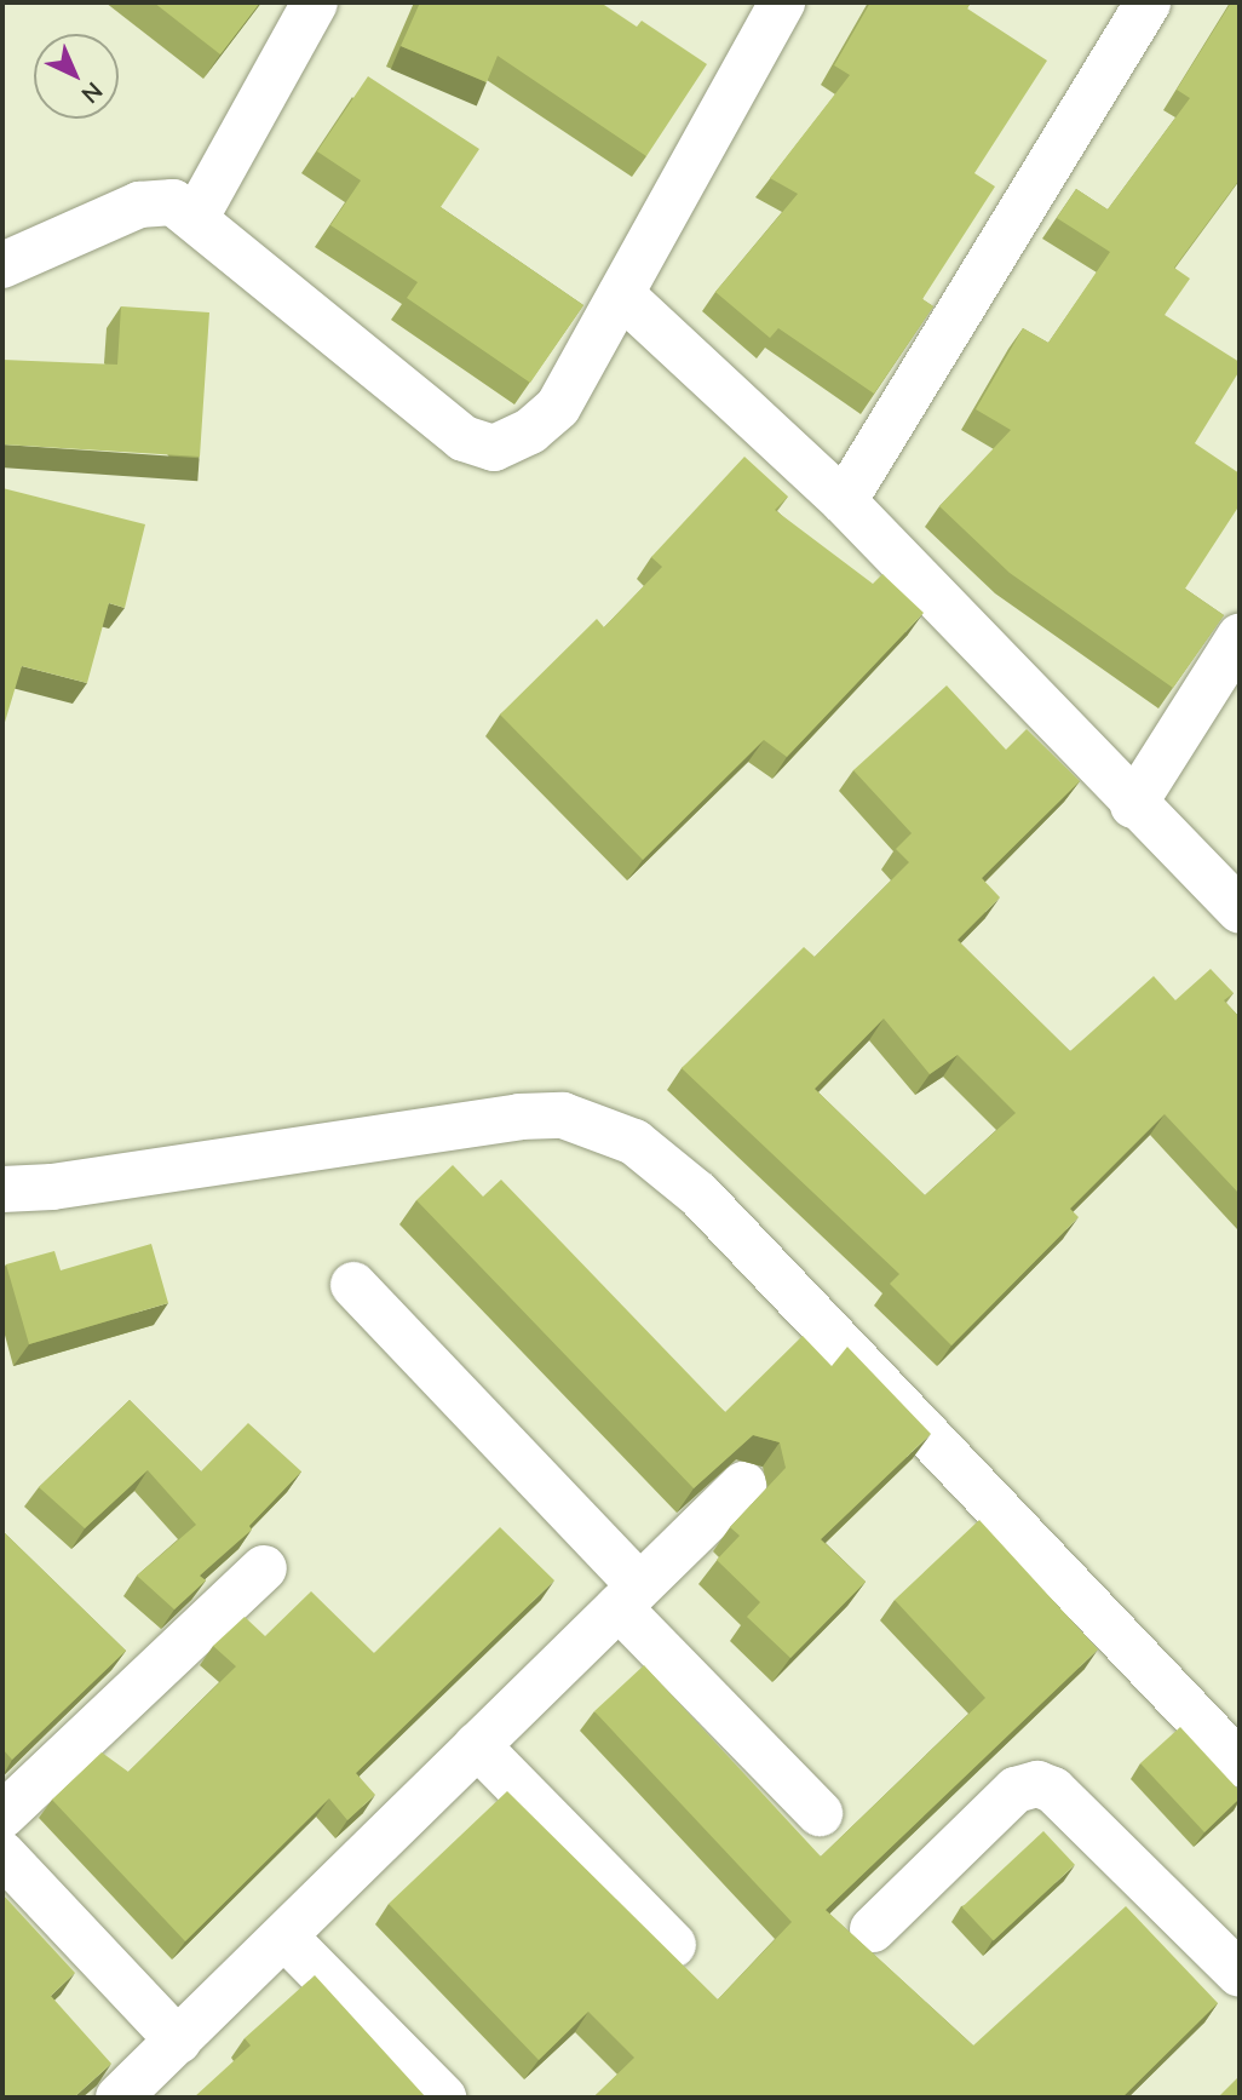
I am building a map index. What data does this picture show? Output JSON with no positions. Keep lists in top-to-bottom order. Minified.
{"north":"bottom right"}
